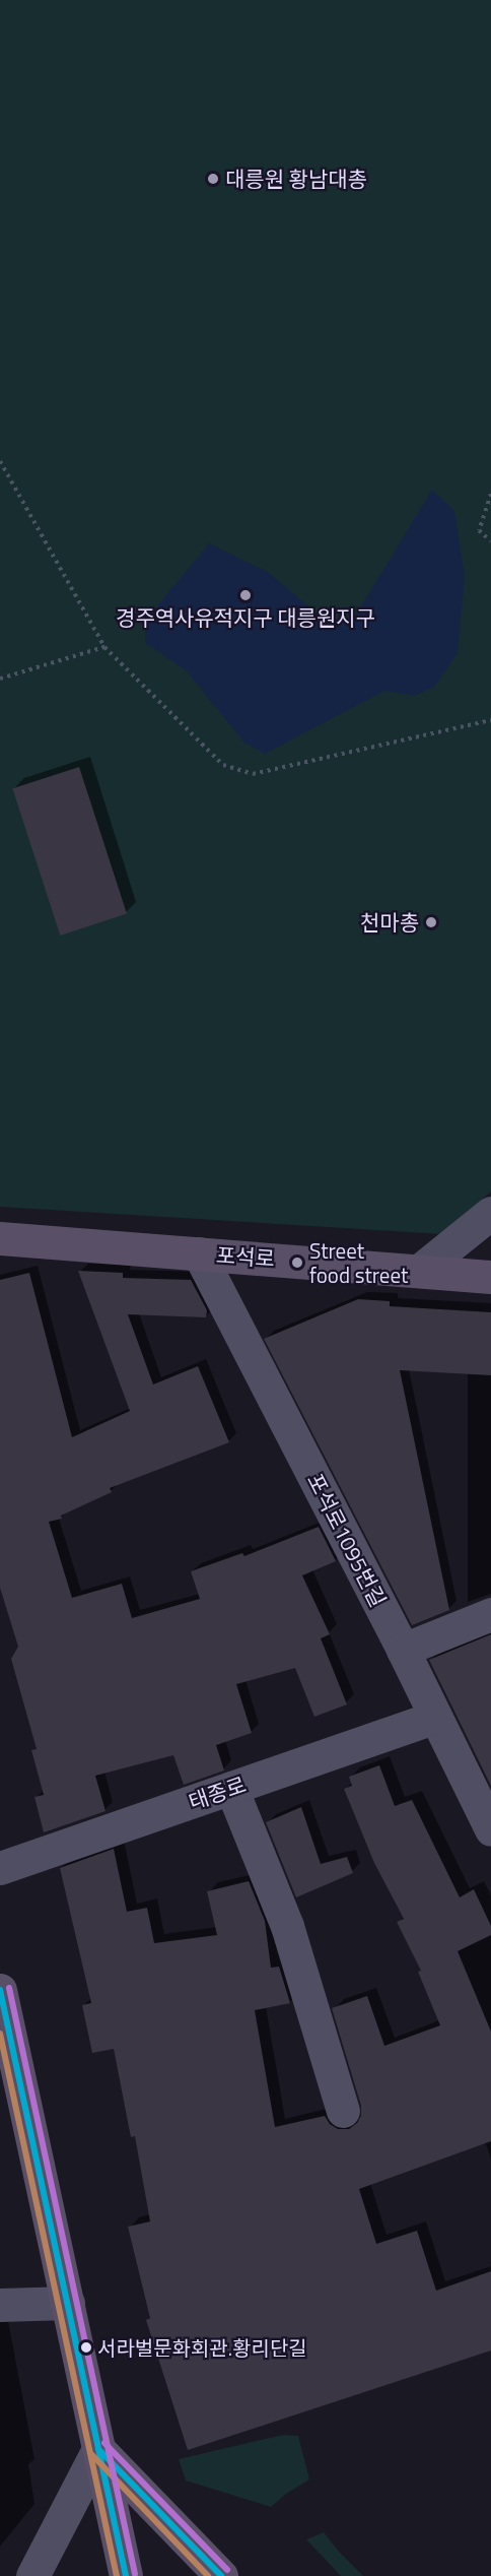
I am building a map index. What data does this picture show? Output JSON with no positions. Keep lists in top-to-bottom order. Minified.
{"streets":{"main road":["포석로"],"street":["포석로1095번길","태종로"]},"crossings":[["포석로","포석로1095번길"],["포석로1095번길","태종로"]],"places":["대릉원 황남대총","경주역사유적지구 대릉원지구","천마총","Street food street","서라벌문화회관.황리단길"]}
